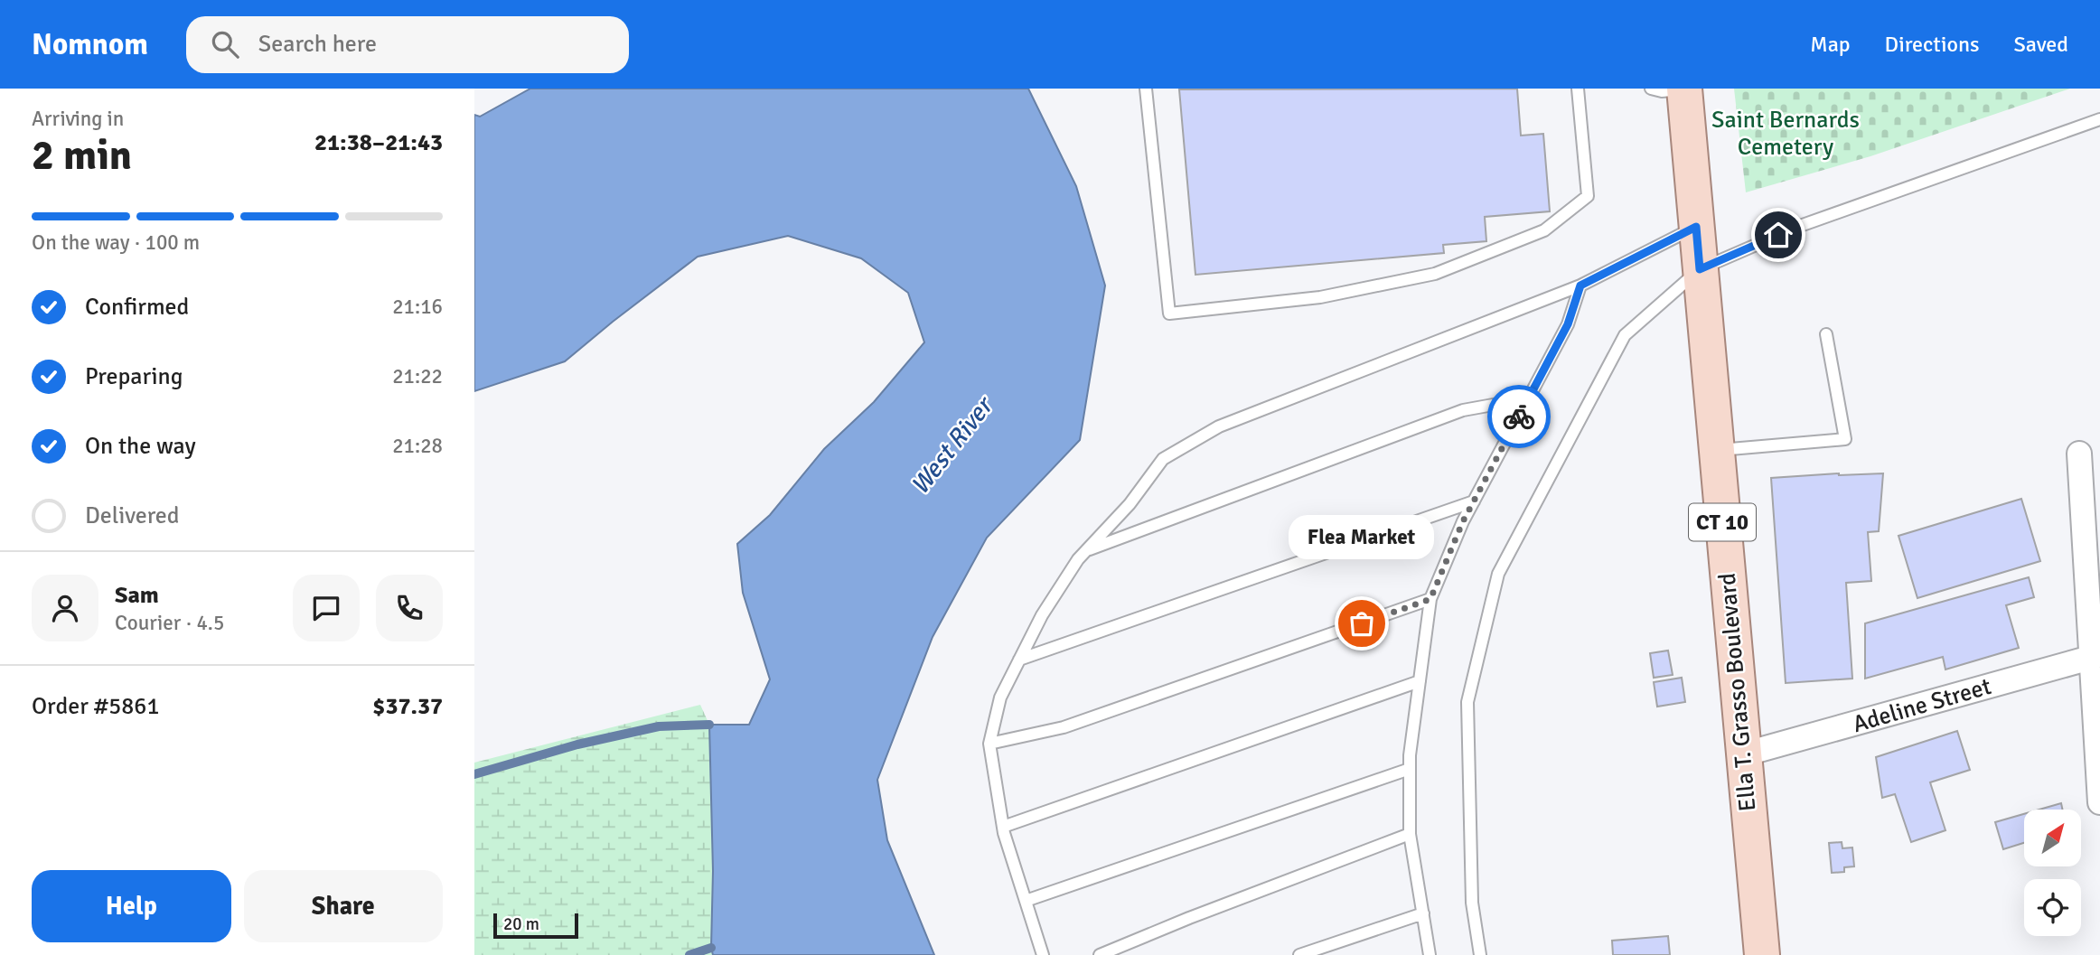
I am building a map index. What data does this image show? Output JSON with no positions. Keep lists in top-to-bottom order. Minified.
{"streets":{"main road":["CT 10","Ella T. Grasso Boulevard"],"street":["Adeline Street"]},"crossings":[["Ella T. Grasso Boulevard","Adeline Street"]],"water":["West River"],"parks":["Saint Bernards Cemetery"],"places":["Flea Market"],"scale_bar":"20 m","north":"top right","page":{"header":"Nomnom","search":"Search here","nav":["Map","Directions","Saved"],"heading":["2 min","Arriving in","21:38–21:43"],"panel":["Sam","Courier · 4.5","Order #5861","$37.37"],"bar":"On the way · 100 m","list":[["Confirmed","21:16"],["Preparing","21:22"],["On the way","21:28"],"Delivered"],"bubble":"Flea Market","buttons":["Help","Share"],"scale":"20 m"}}
